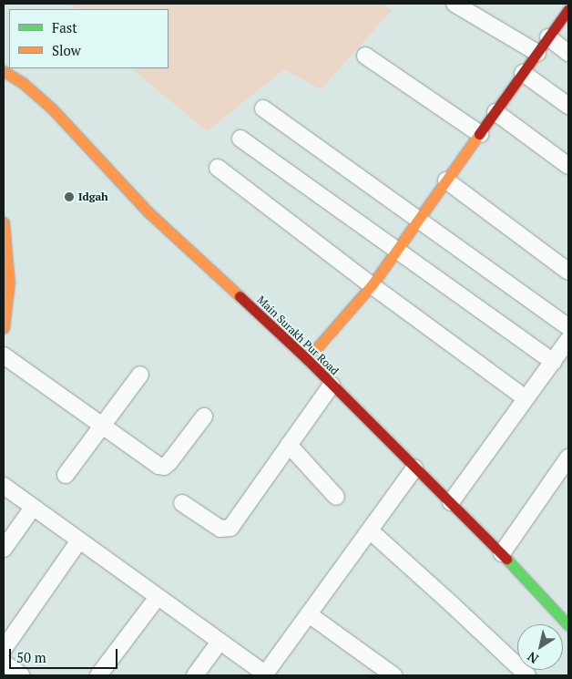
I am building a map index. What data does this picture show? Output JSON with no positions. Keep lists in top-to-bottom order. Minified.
{"streets":{"street":["Main Surakh Pur Road"]},"places":["Idgah"],"legend":["Fast","Slow"],"scale_bar":"50 m","north":"bottom left"}
